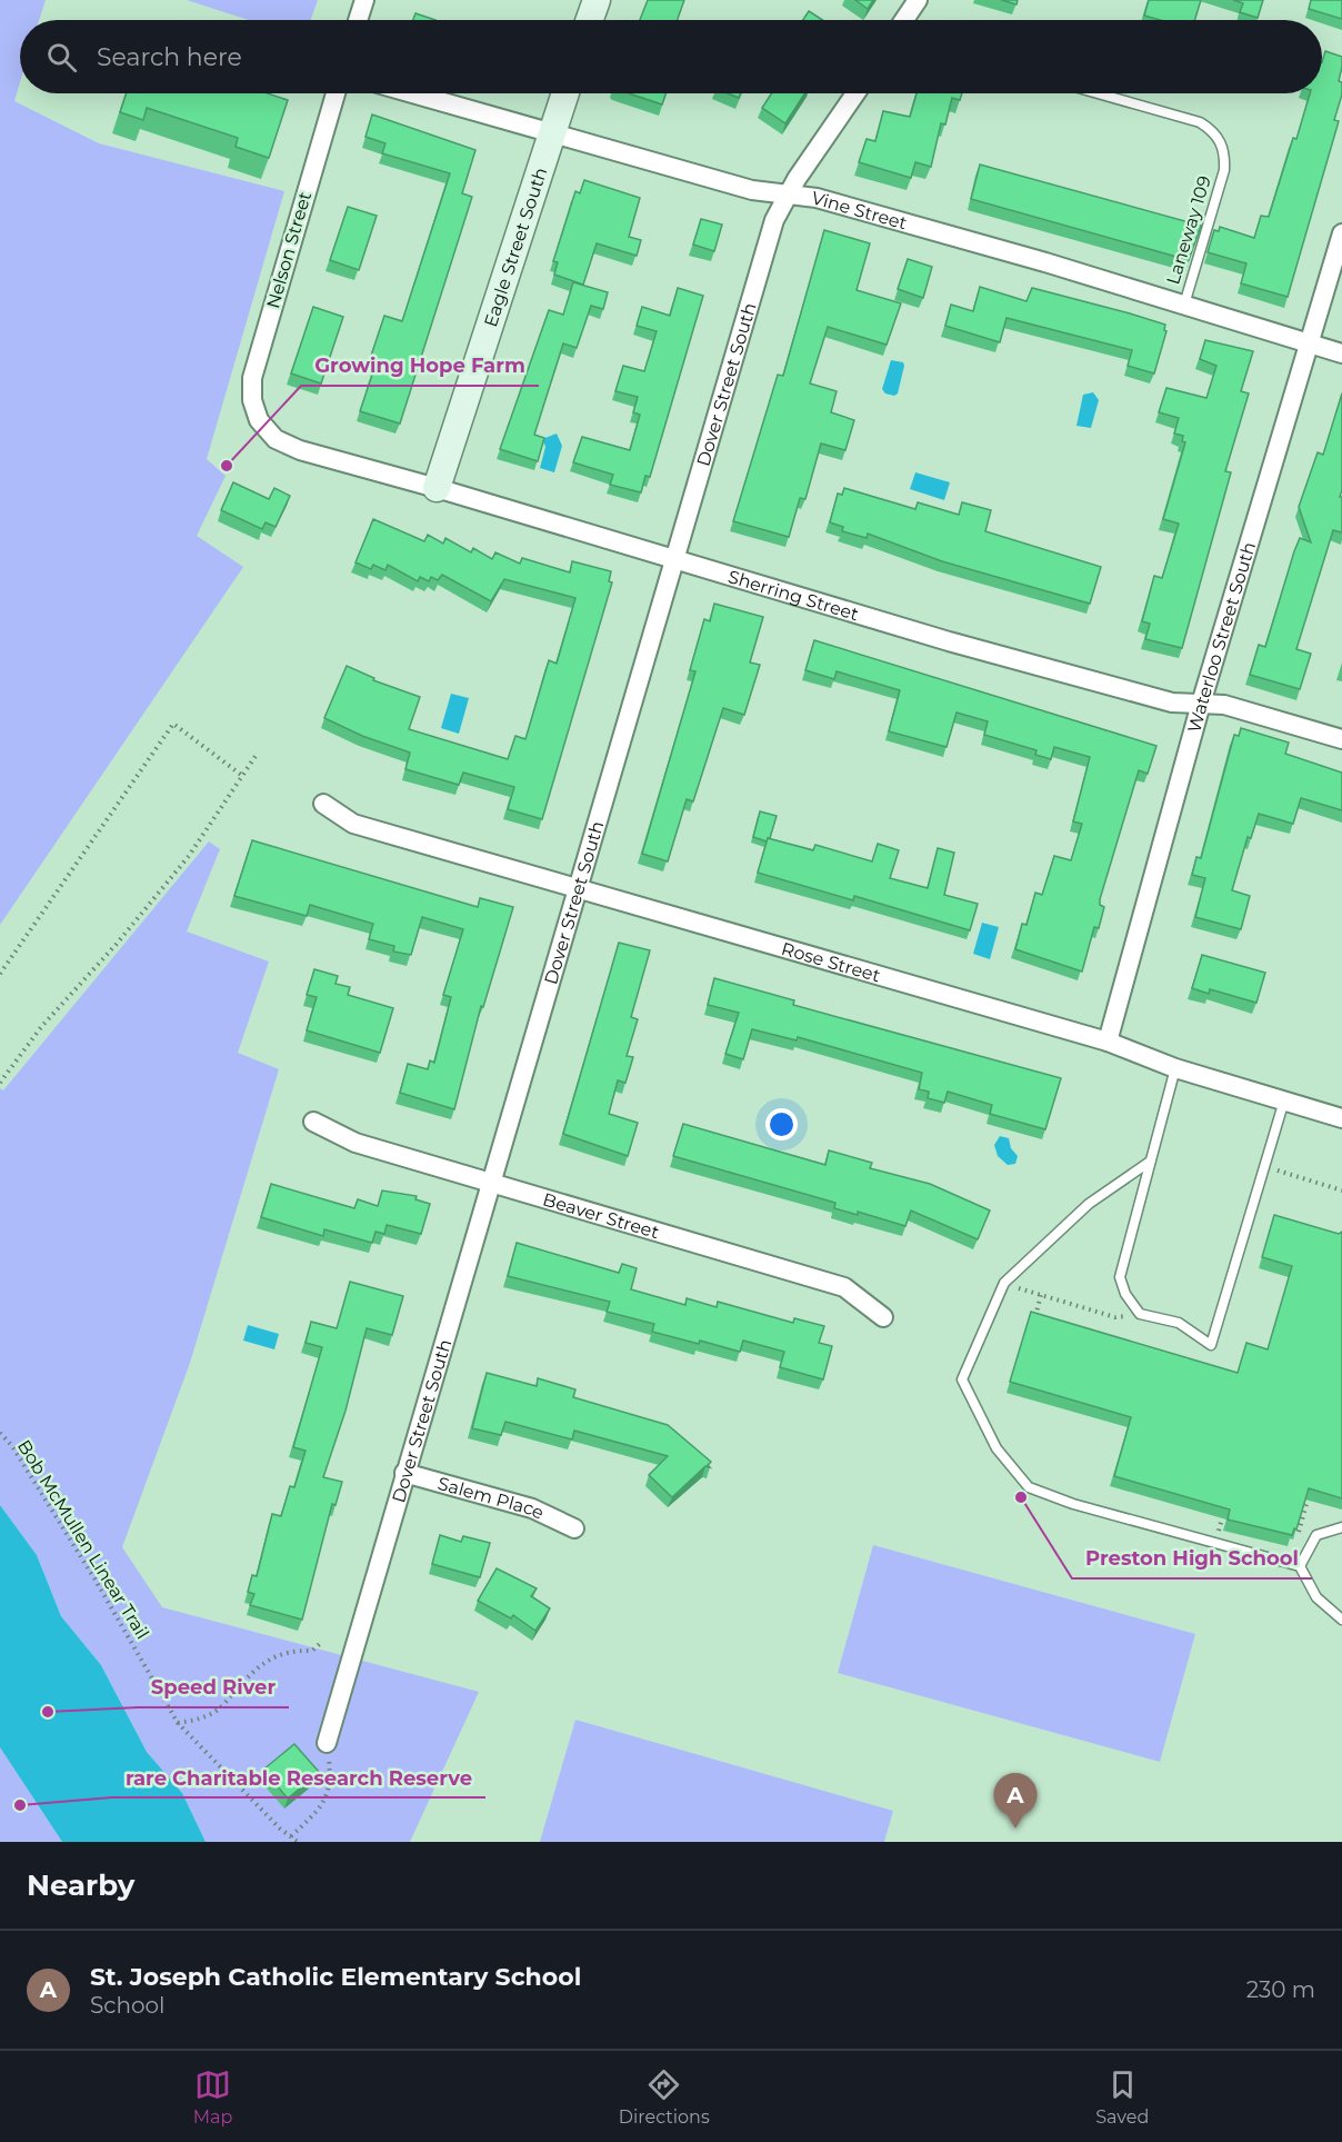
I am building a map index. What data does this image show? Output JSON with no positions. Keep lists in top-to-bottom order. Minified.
{"streets":{"street":["Vine Street","Eagle Street South","Nelson Street","Dover Street South","Sherring Street","Waterloo Street South","Rose Street","Beaver Street","Salem Place"],"lane":["Laneway 109"],"path":["Bob McMullen Linear Trail"]},"crossings":[["Vine Street","Laneway 109"],["Vine Street","Eagle Street South"],["Vine Street","Dover Street South"],["Vine Street","Waterloo Street South"],["Eagle Street South","Sherring Street"],["Nelson Street","Sherring Street"],["Dover Street South","Sherring Street"],["Dover Street South","Rose Street"],["Dover Street South","Beaver Street"],["Dover Street South","Salem Place"],["Sherring Street","Waterloo Street South"],["Waterloo Street South","Rose Street"]],"places":["Growing Hope Farm","Preston High School","Speed River","rare Charitable Research Reserve"],"page":{"search":"Search here","pins":"A","heading":"Nearby","list":[{"mark":"A","name":"St. Joseph Catholic Elementary School","note":"School","value":"230 m"}],"nav":["Map","Directions","Saved"]}}
